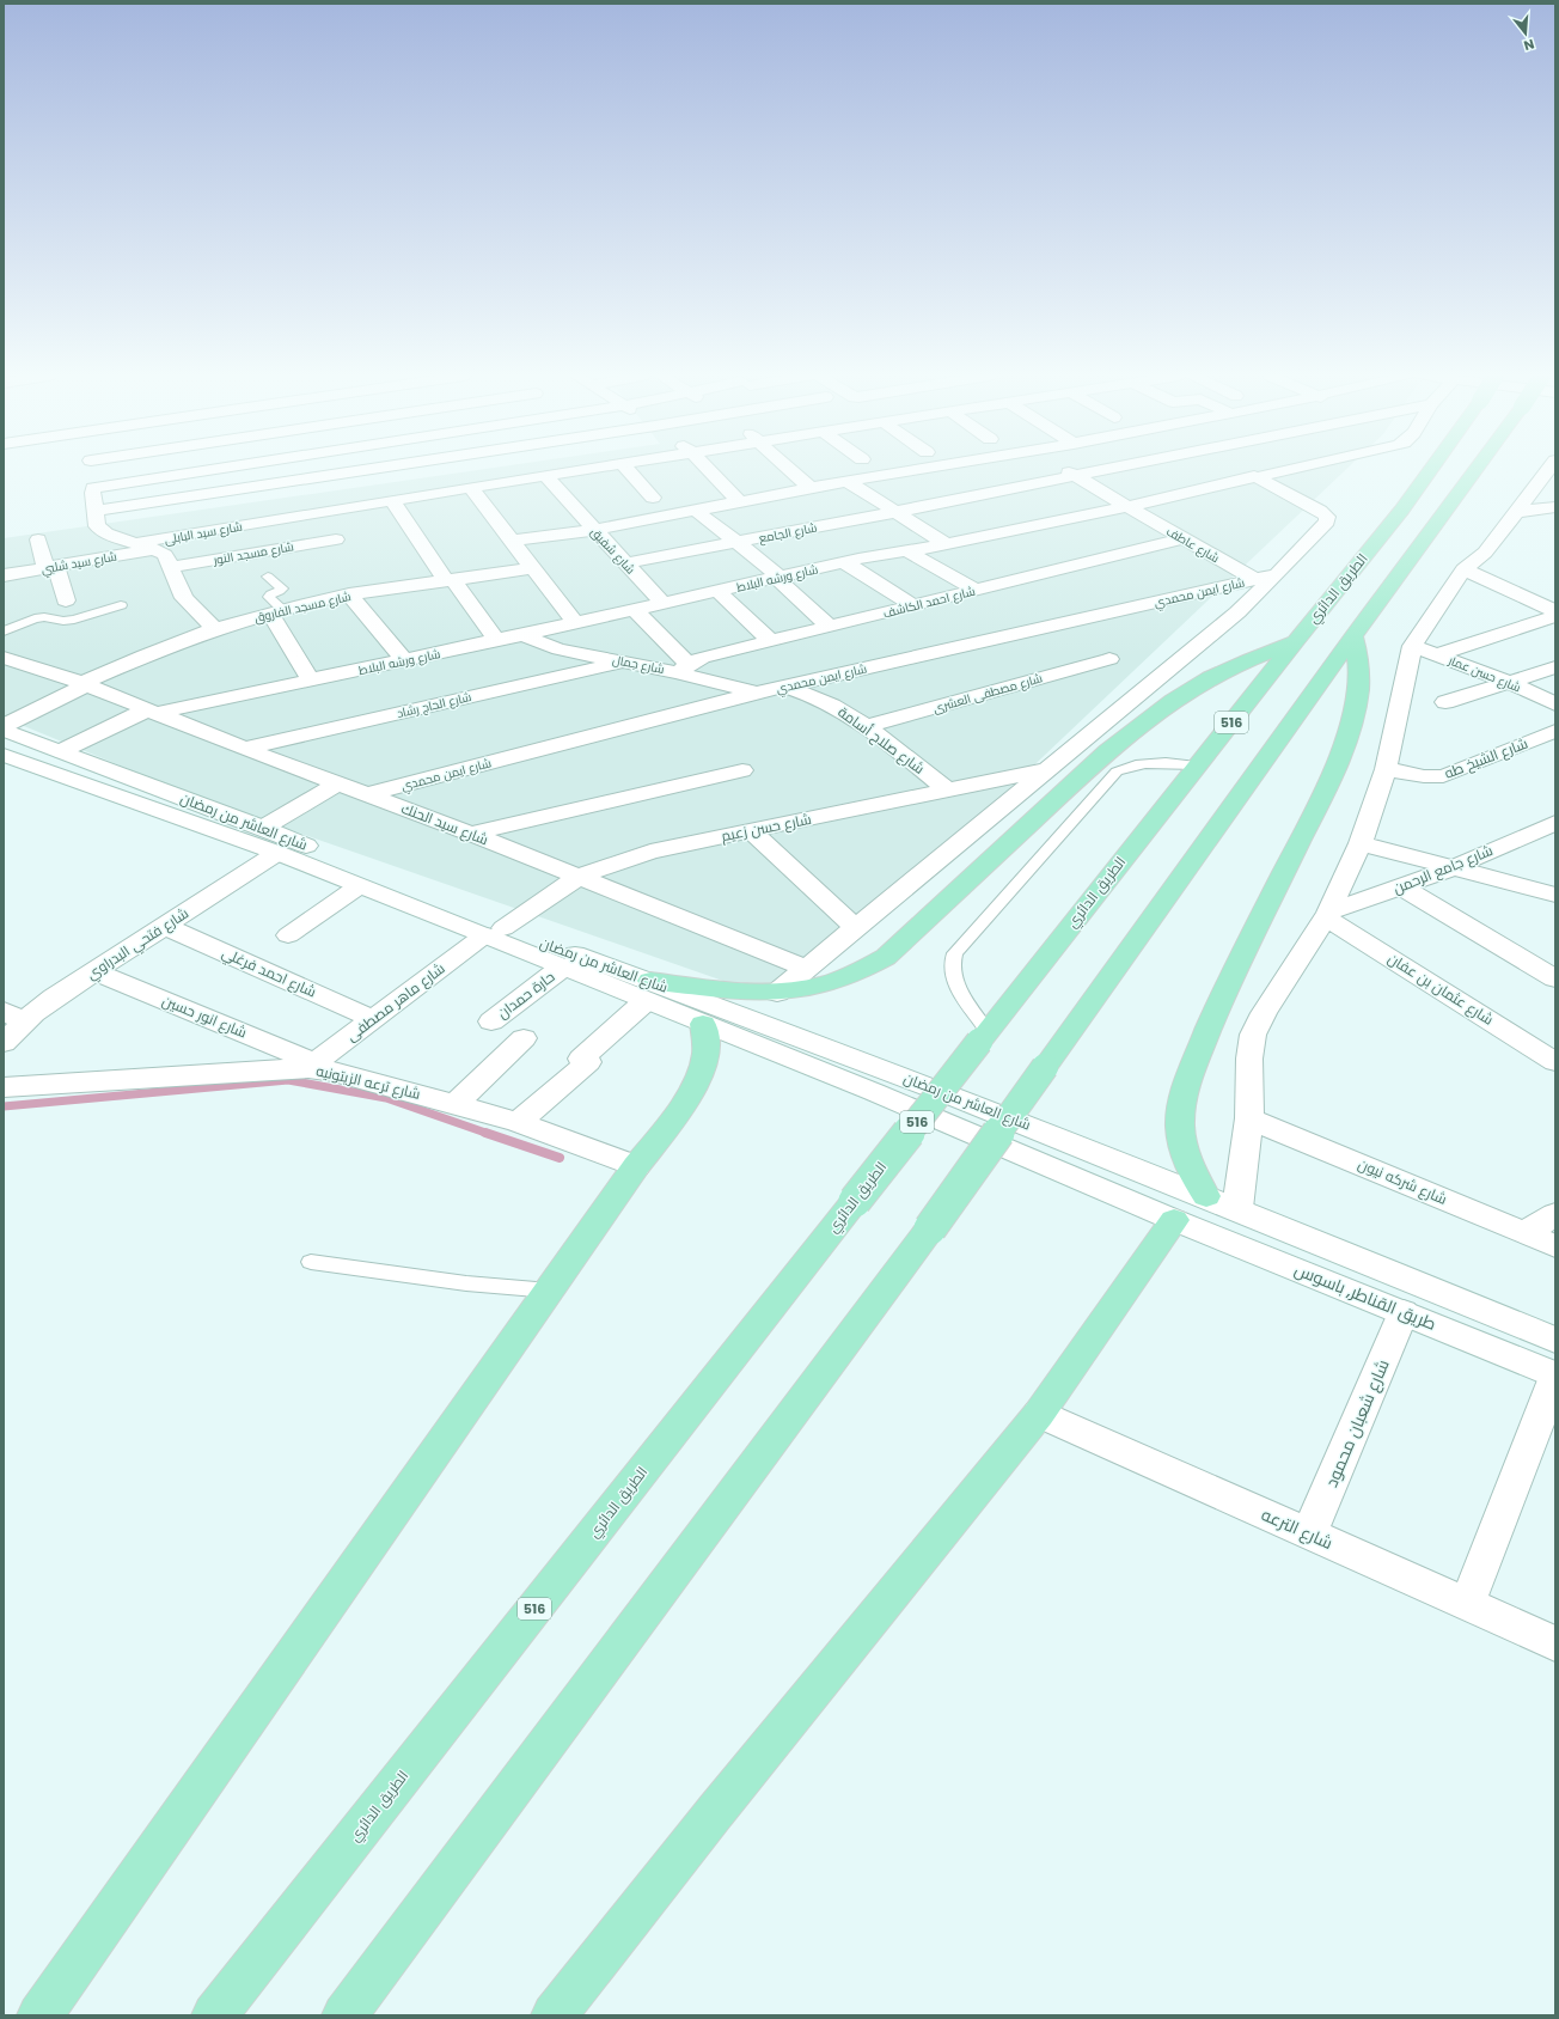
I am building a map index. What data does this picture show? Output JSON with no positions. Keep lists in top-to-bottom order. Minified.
{"streets":{"highway":["الطريق الدائري","516"],"street":["شارع سيد البابلى","شارع الجامع","شارع عاطف","شارع شفيق","شارع مسجد النور","شارع سيد شلبي","شارع ورشه البلاط","شارع ايمن محمدي","شارع احمد الكاشف","شارع مسجد الفاروق","شارع جمال","شارع حسن عمار","شارع مصطفى العشرى","شارع الحاج رشاد","شارع صلاح أسامة","شارع الشيخ طه","شارع العاشر من رمضان","شارع سيد الحنك","شارع حسن زعيم","شارع جامع الرحمن","شارع فتحي البدراوي","شارع احمد فرغلي","شارع عثمان بن عفان","حارة حمدان","شارع ماهر مصطفى","شارع انور حسين","شارع ترعه الزيتونيه","شارع شركه نيون","طريق القناطر, باسوس","شارع شعبان محمود","شارع الترعه"]},"crossings":[["شارع سيد البابلى","شارع شفيق"],["شارع الجامع","شارع عاطف"],["شارع الجامع","شارع شفيق"],["شارع عاطف","شارع ورشه البلاط"],["شارع عاطف","شارع ايمن محمدي"],["شارع عاطف","شارع احمد الكاشف"],["شارع شفيق","شارع ورشه البلاط"],["شارع ورشه البلاط","شارع جمال"],["شارع ورشه البلاط","شارع العاشر من رمضان"],["شارع ورشه البلاط","شارع سيد الحنك"],["شارع ايمن محمدي","شارع جمال"],["شارع ايمن محمدي","شارع صلاح أسامة"],["شارع ايمن محمدي","شارع سيد الحنك"],["شارع احمد الكاشف","شارع جمال"],["شارع مسجد الفاروق","شارع سيد الحنك"],["شارع جمال","شارع الحاج رشاد"],["شارع مصطفى العشرى","شارع صلاح أسامة"],["شارع الحاج رشاد","شارع سيد الحنك"],["شارع صلاح أسامة","شارع حسن زعيم"],["شارع العاشر من رمضان","شارع حسن زعيم"],["شارع العاشر من رمضان","شارع فتحي البدراوي"],["شارع العاشر من رمضان","حارة حمدان"],["شارع العاشر من رمضان","شارع ماهر مصطفى"],["شارع العاشر من رمضان","طريق القناطر, باسوس"],["شارع سيد الحنك","شارع حسن زعيم"],["شارع حسن زعيم","شارع ماهر مصطفى"],["شارع جامع الرحمن","شارع عثمان بن عفان"],["شارع فتحي البدراوي","شارع احمد فرغلي"],["شارع فتحي البدراوي","شارع انور حسين"],["شارع احمد فرغلي","شارع ماهر مصطفى"],["شارع ماهر مصطفى","شارع انور حسين"],["شارع ماهر مصطفى","شارع ترعه الزيتونيه"],["شارع انور حسين","شارع ترعه الزيتونيه"],["طريق القناطر, باسوس","شارع شعبان محمود"],["شارع شعبان محمود","شارع الترعه"]],"north":"bottom"}
